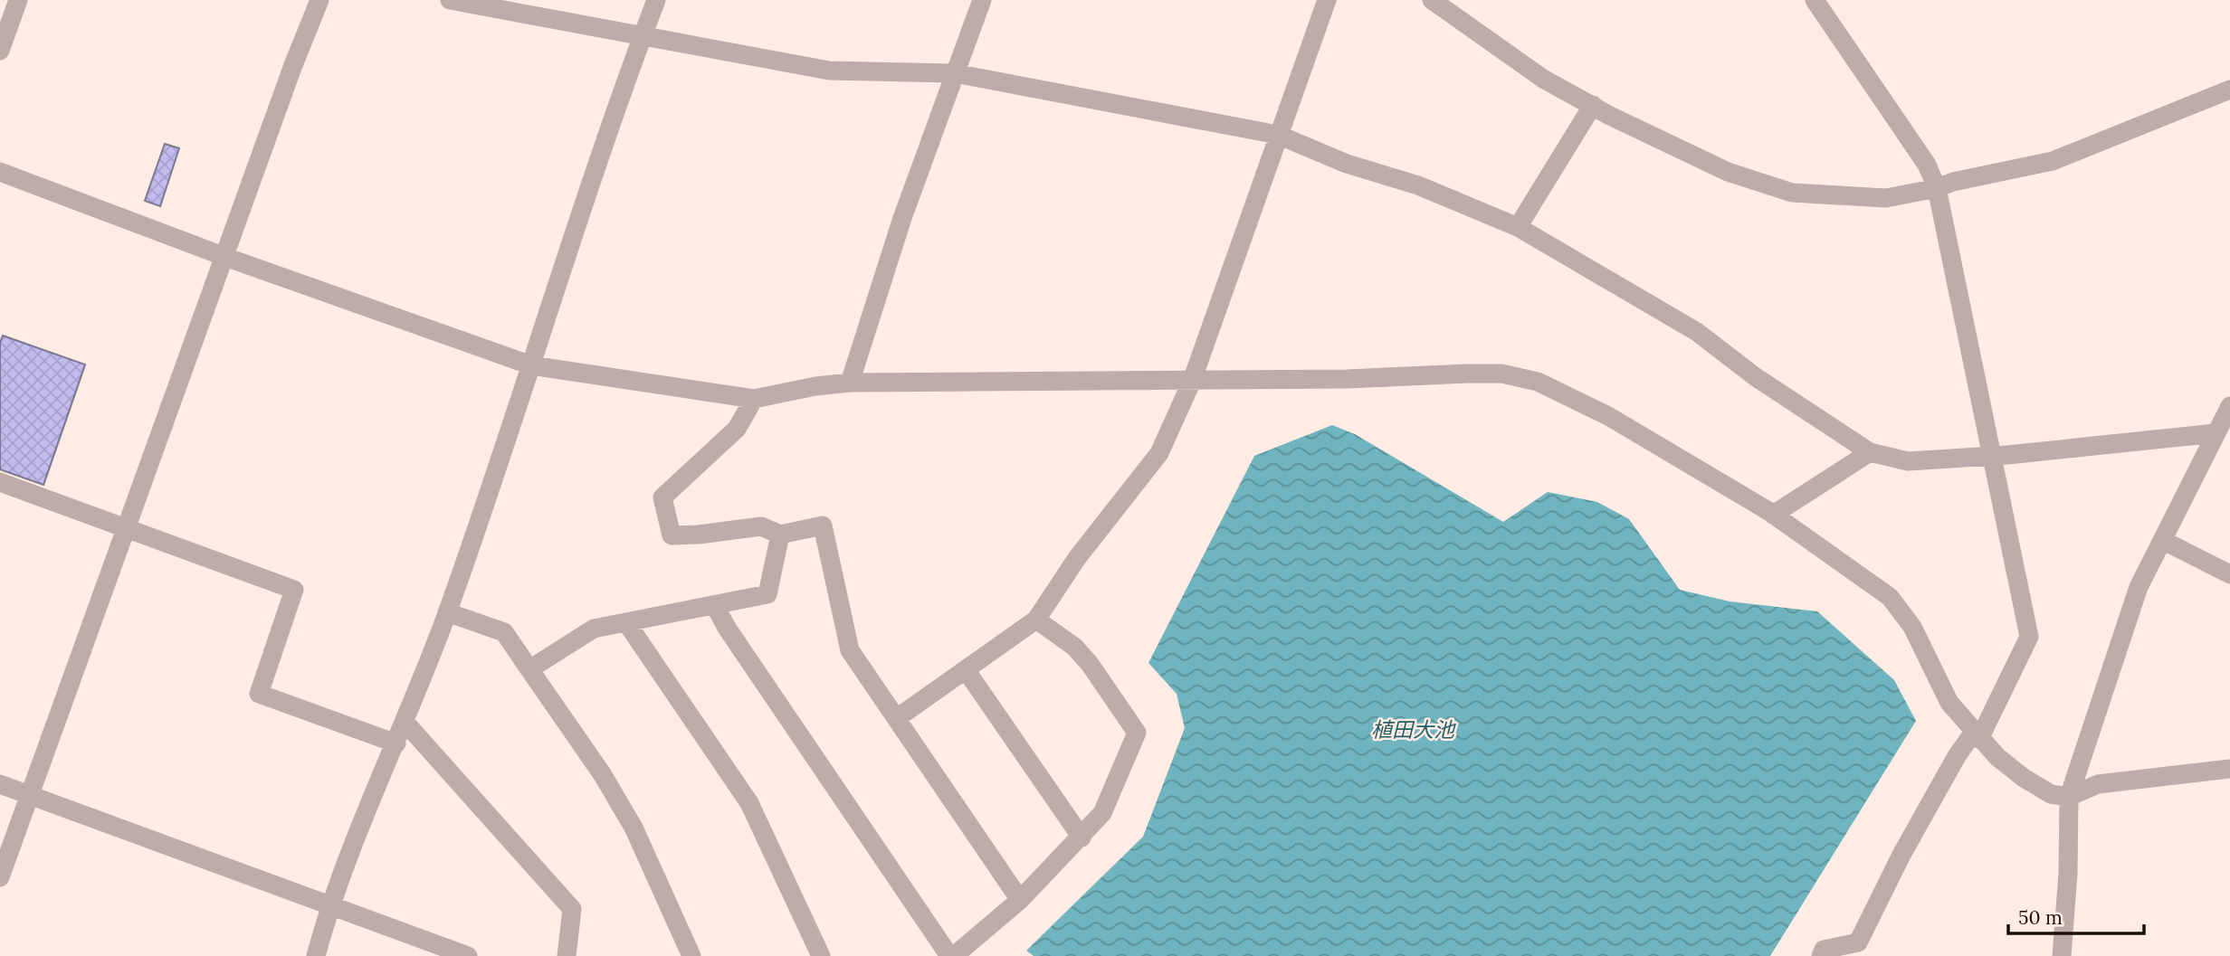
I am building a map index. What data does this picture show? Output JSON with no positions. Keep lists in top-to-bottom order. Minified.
{"water":["植田大池"],"scale_bar":"50 m"}
